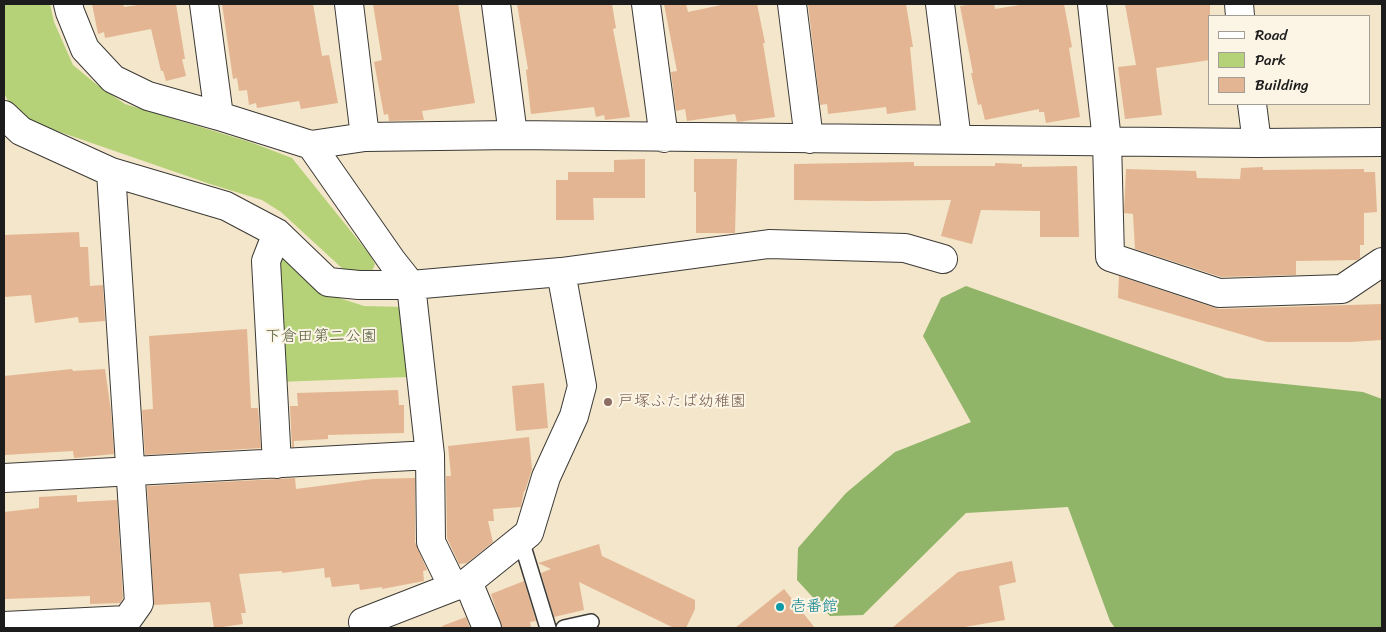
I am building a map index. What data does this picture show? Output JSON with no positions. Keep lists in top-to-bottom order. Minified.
{"parks":["下倉田第二公園"],"places":["戸塚ふたば幼稚園","壱番館"],"legend":["Road","Park","Building"]}
